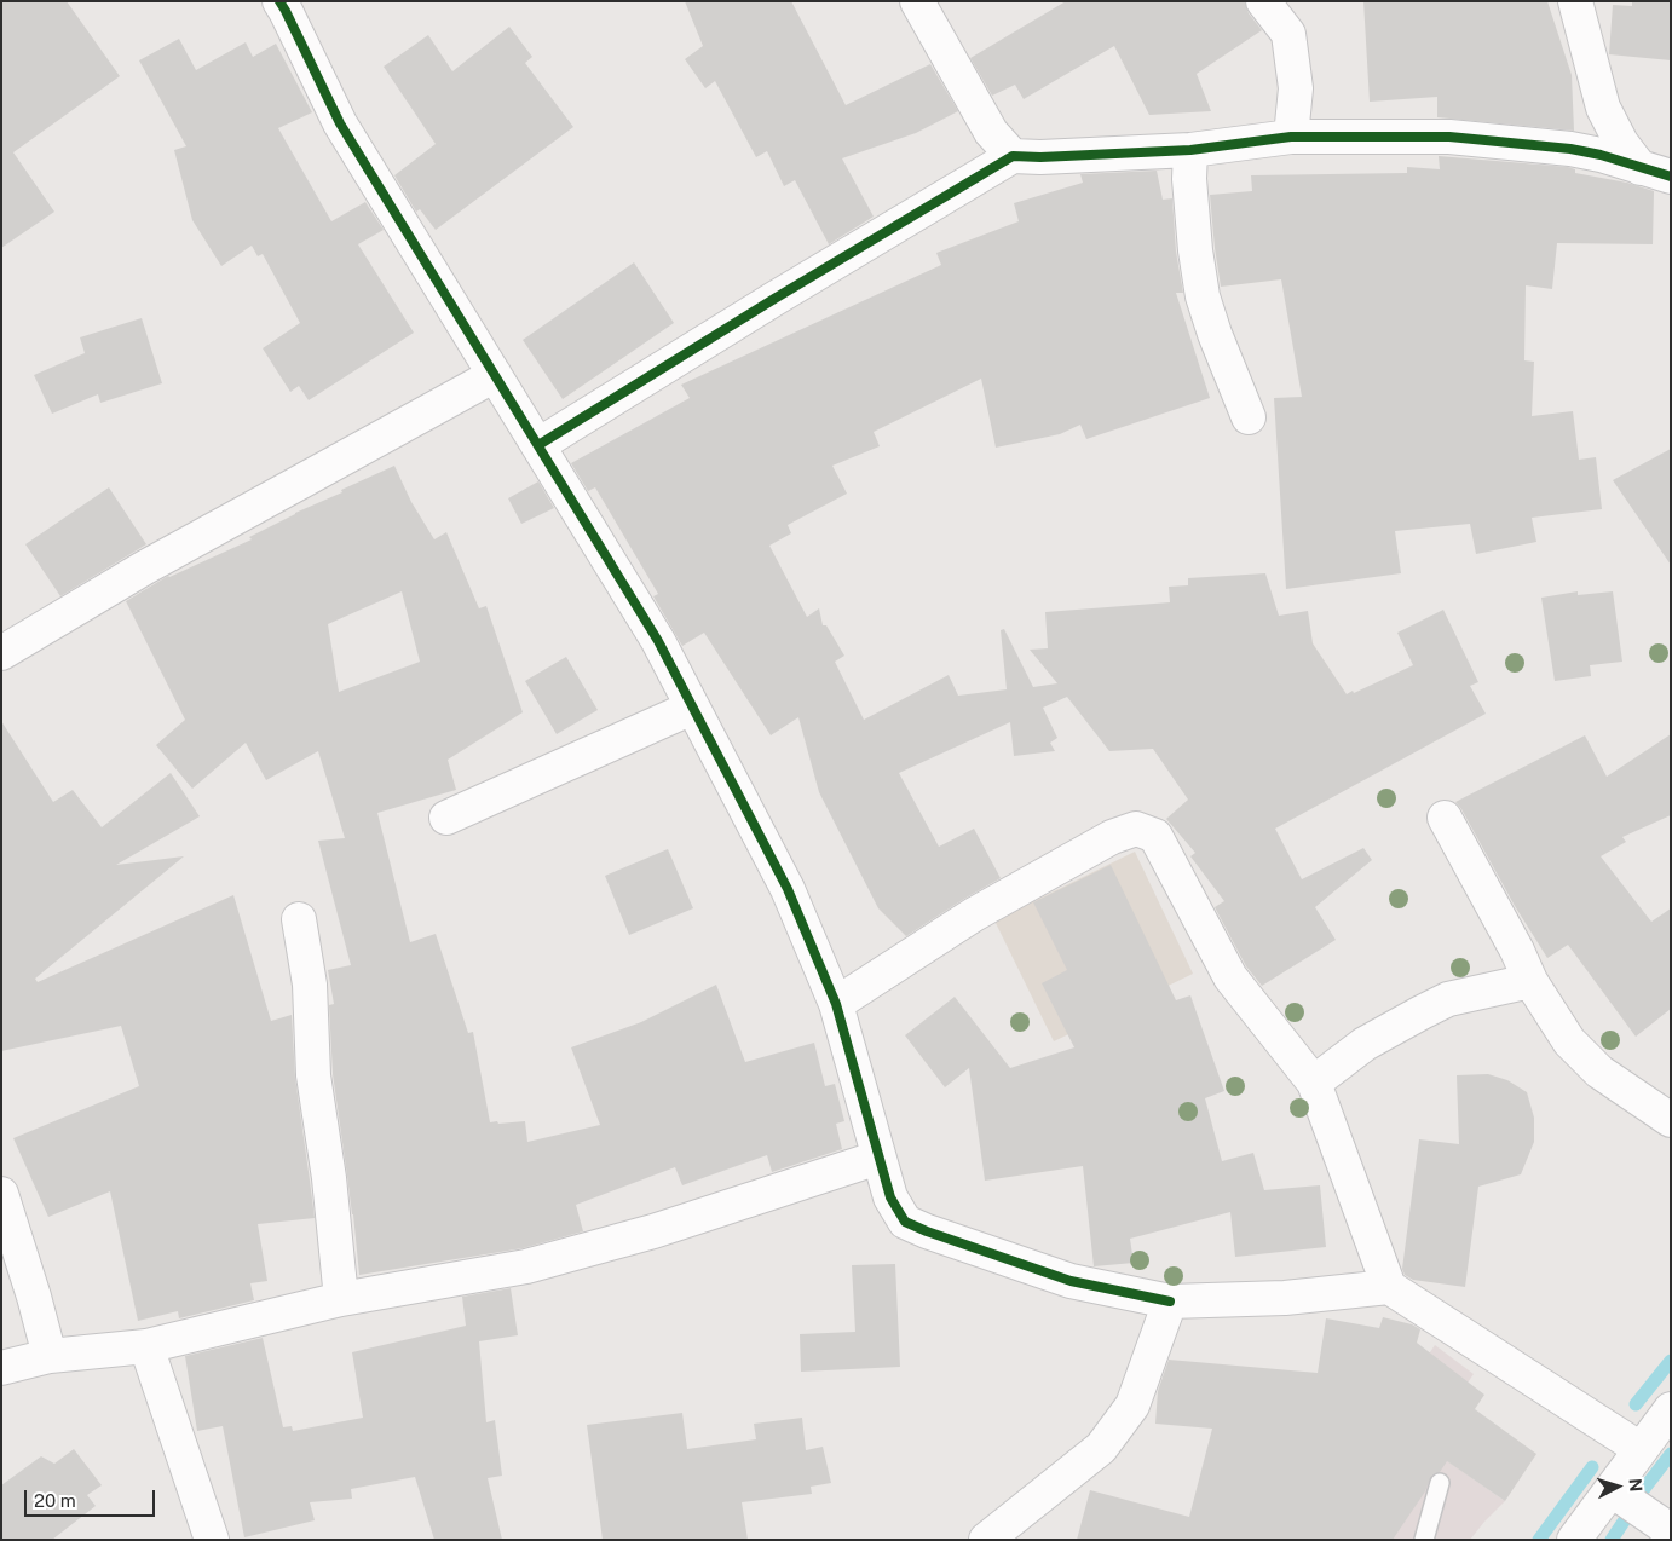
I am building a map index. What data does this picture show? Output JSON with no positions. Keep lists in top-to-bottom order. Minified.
{"scale_bar":"20 m","north":"right"}
